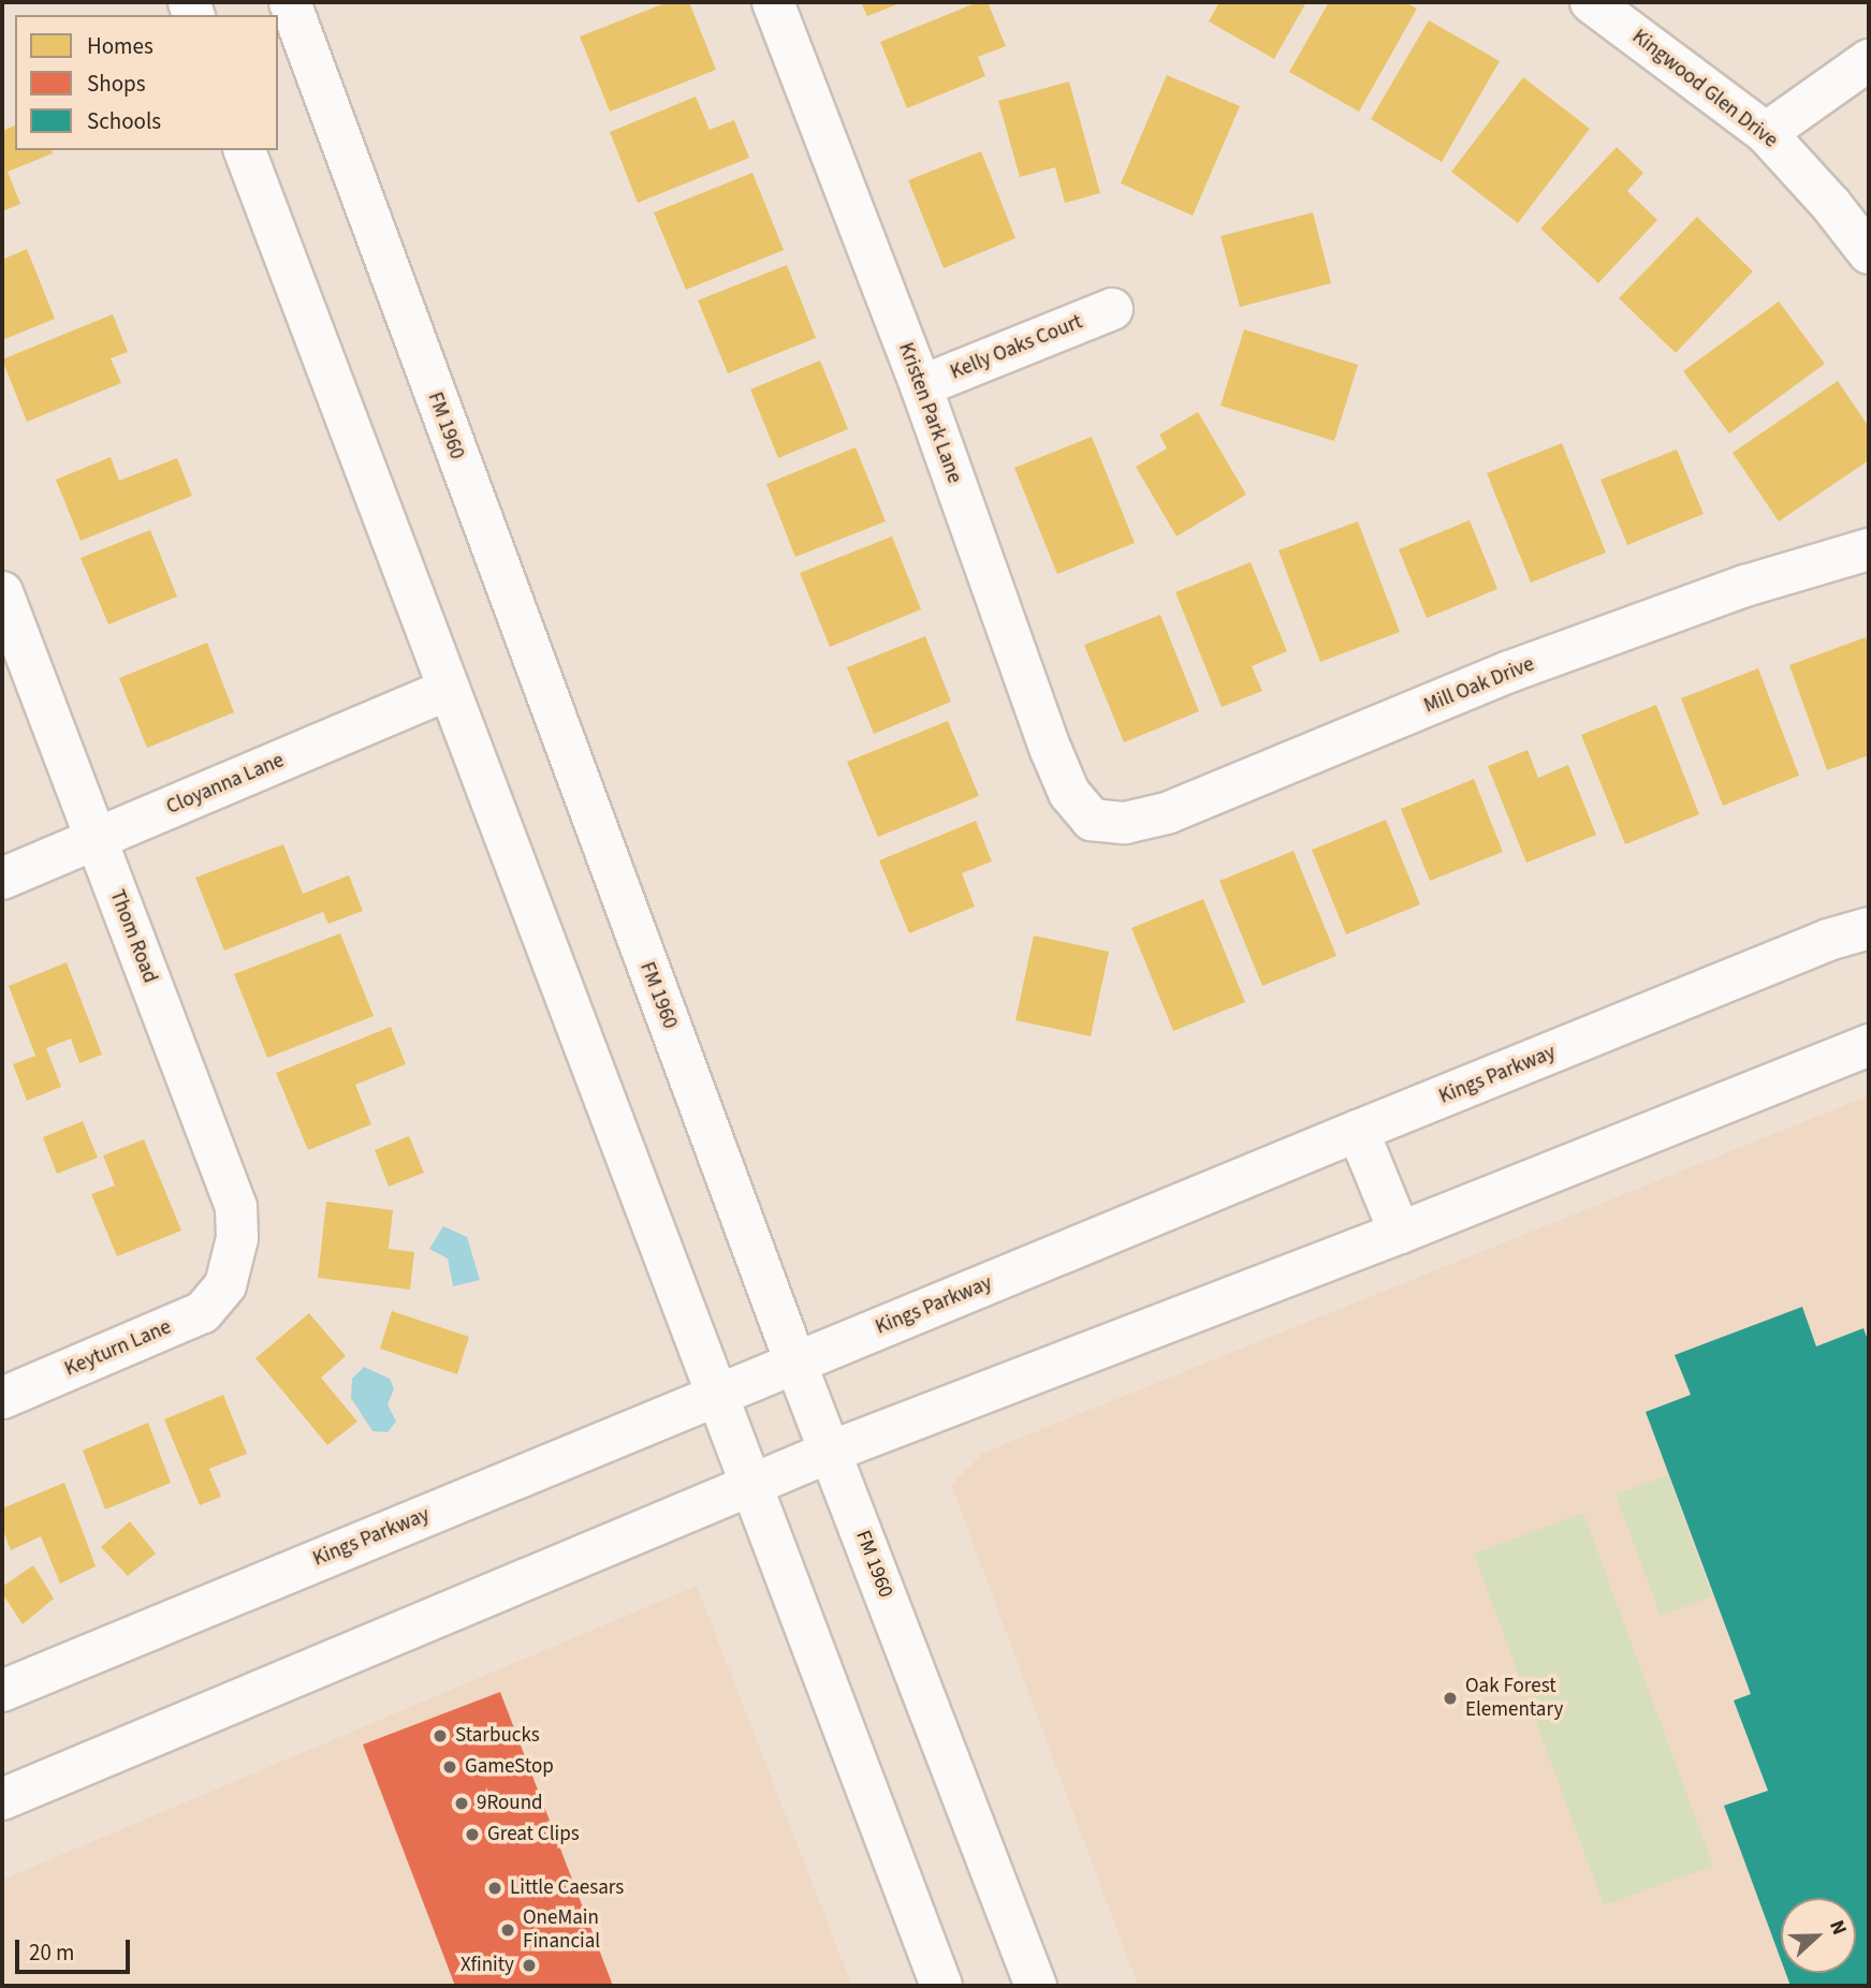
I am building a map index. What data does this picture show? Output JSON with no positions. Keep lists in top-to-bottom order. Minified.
{"streets":{"street":["Kingwood Glen Drive","Kelly Oaks Court","Kristen Park Lane","FM 1960","Mill Oak Drive","Cloyanna Lane","Thom Road","Kings Parkway","Keyturn Lane"]},"crossings":[["Kelly Oaks Court","Kristen Park Lane"],["Kristen Park Lane","Mill Oak Drive"],["FM 1960","Kings Parkway"],["Cloyanna Lane","Thom Road"],["Thom Road","Keyturn Lane"]],"places":["Oak Forest Elementary","Starbucks","GameStop","9Round","Great Clips","Little Caesars","OneMain Financial","Xfinity"],"legend":["Homes","Shops","Schools"],"scale_bar":"20 m","north":"right"}
